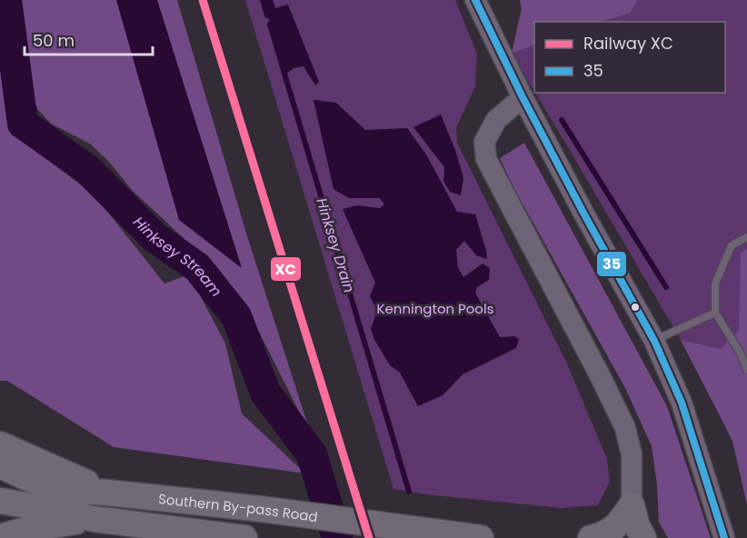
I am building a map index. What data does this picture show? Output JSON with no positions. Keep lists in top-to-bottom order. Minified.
{"streets":{"highway":["Southern By-pass Road"]},"water":["Hinksey Drain","Hinksey Stream"],"parks":["Kennington Pools"],"lines":["rail line XC","transit line 35"],"legend":["Railway XC","35"],"scale_bar":"50 m"}
